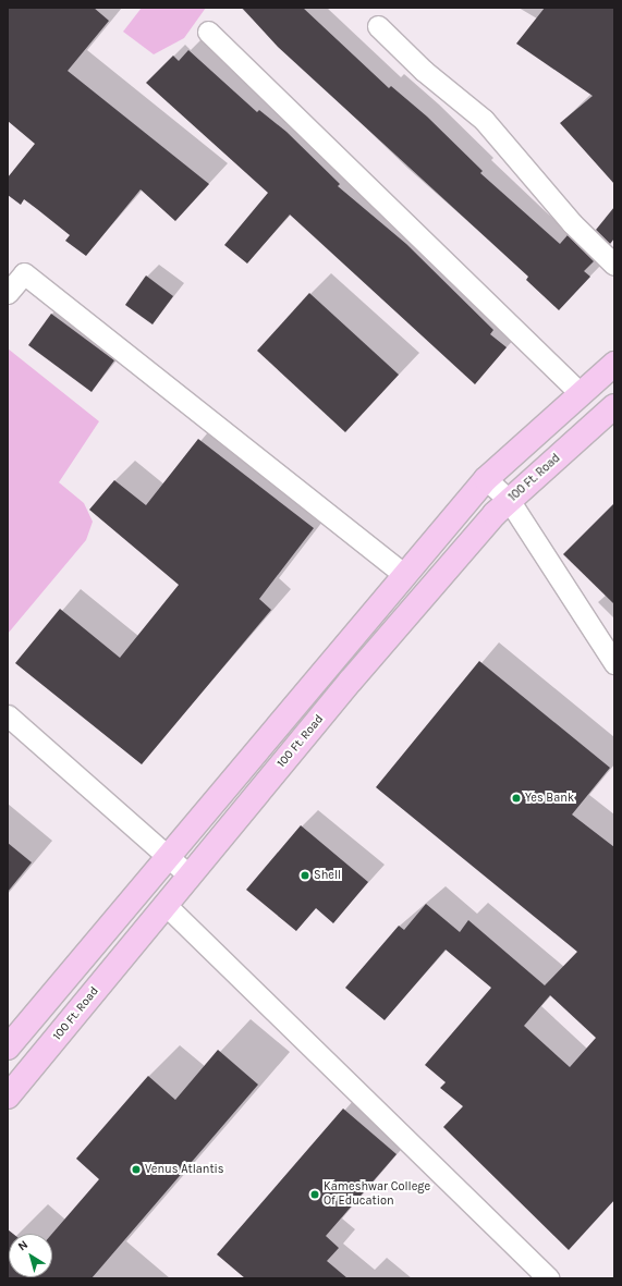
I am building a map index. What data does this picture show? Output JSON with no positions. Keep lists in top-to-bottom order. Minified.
{"streets":{"main road":["100 Ft. Road"]},"places":["Yes Bank","Shell","Venus Atlantis","Kameshwar College Of Education"],"north":"top left"}
